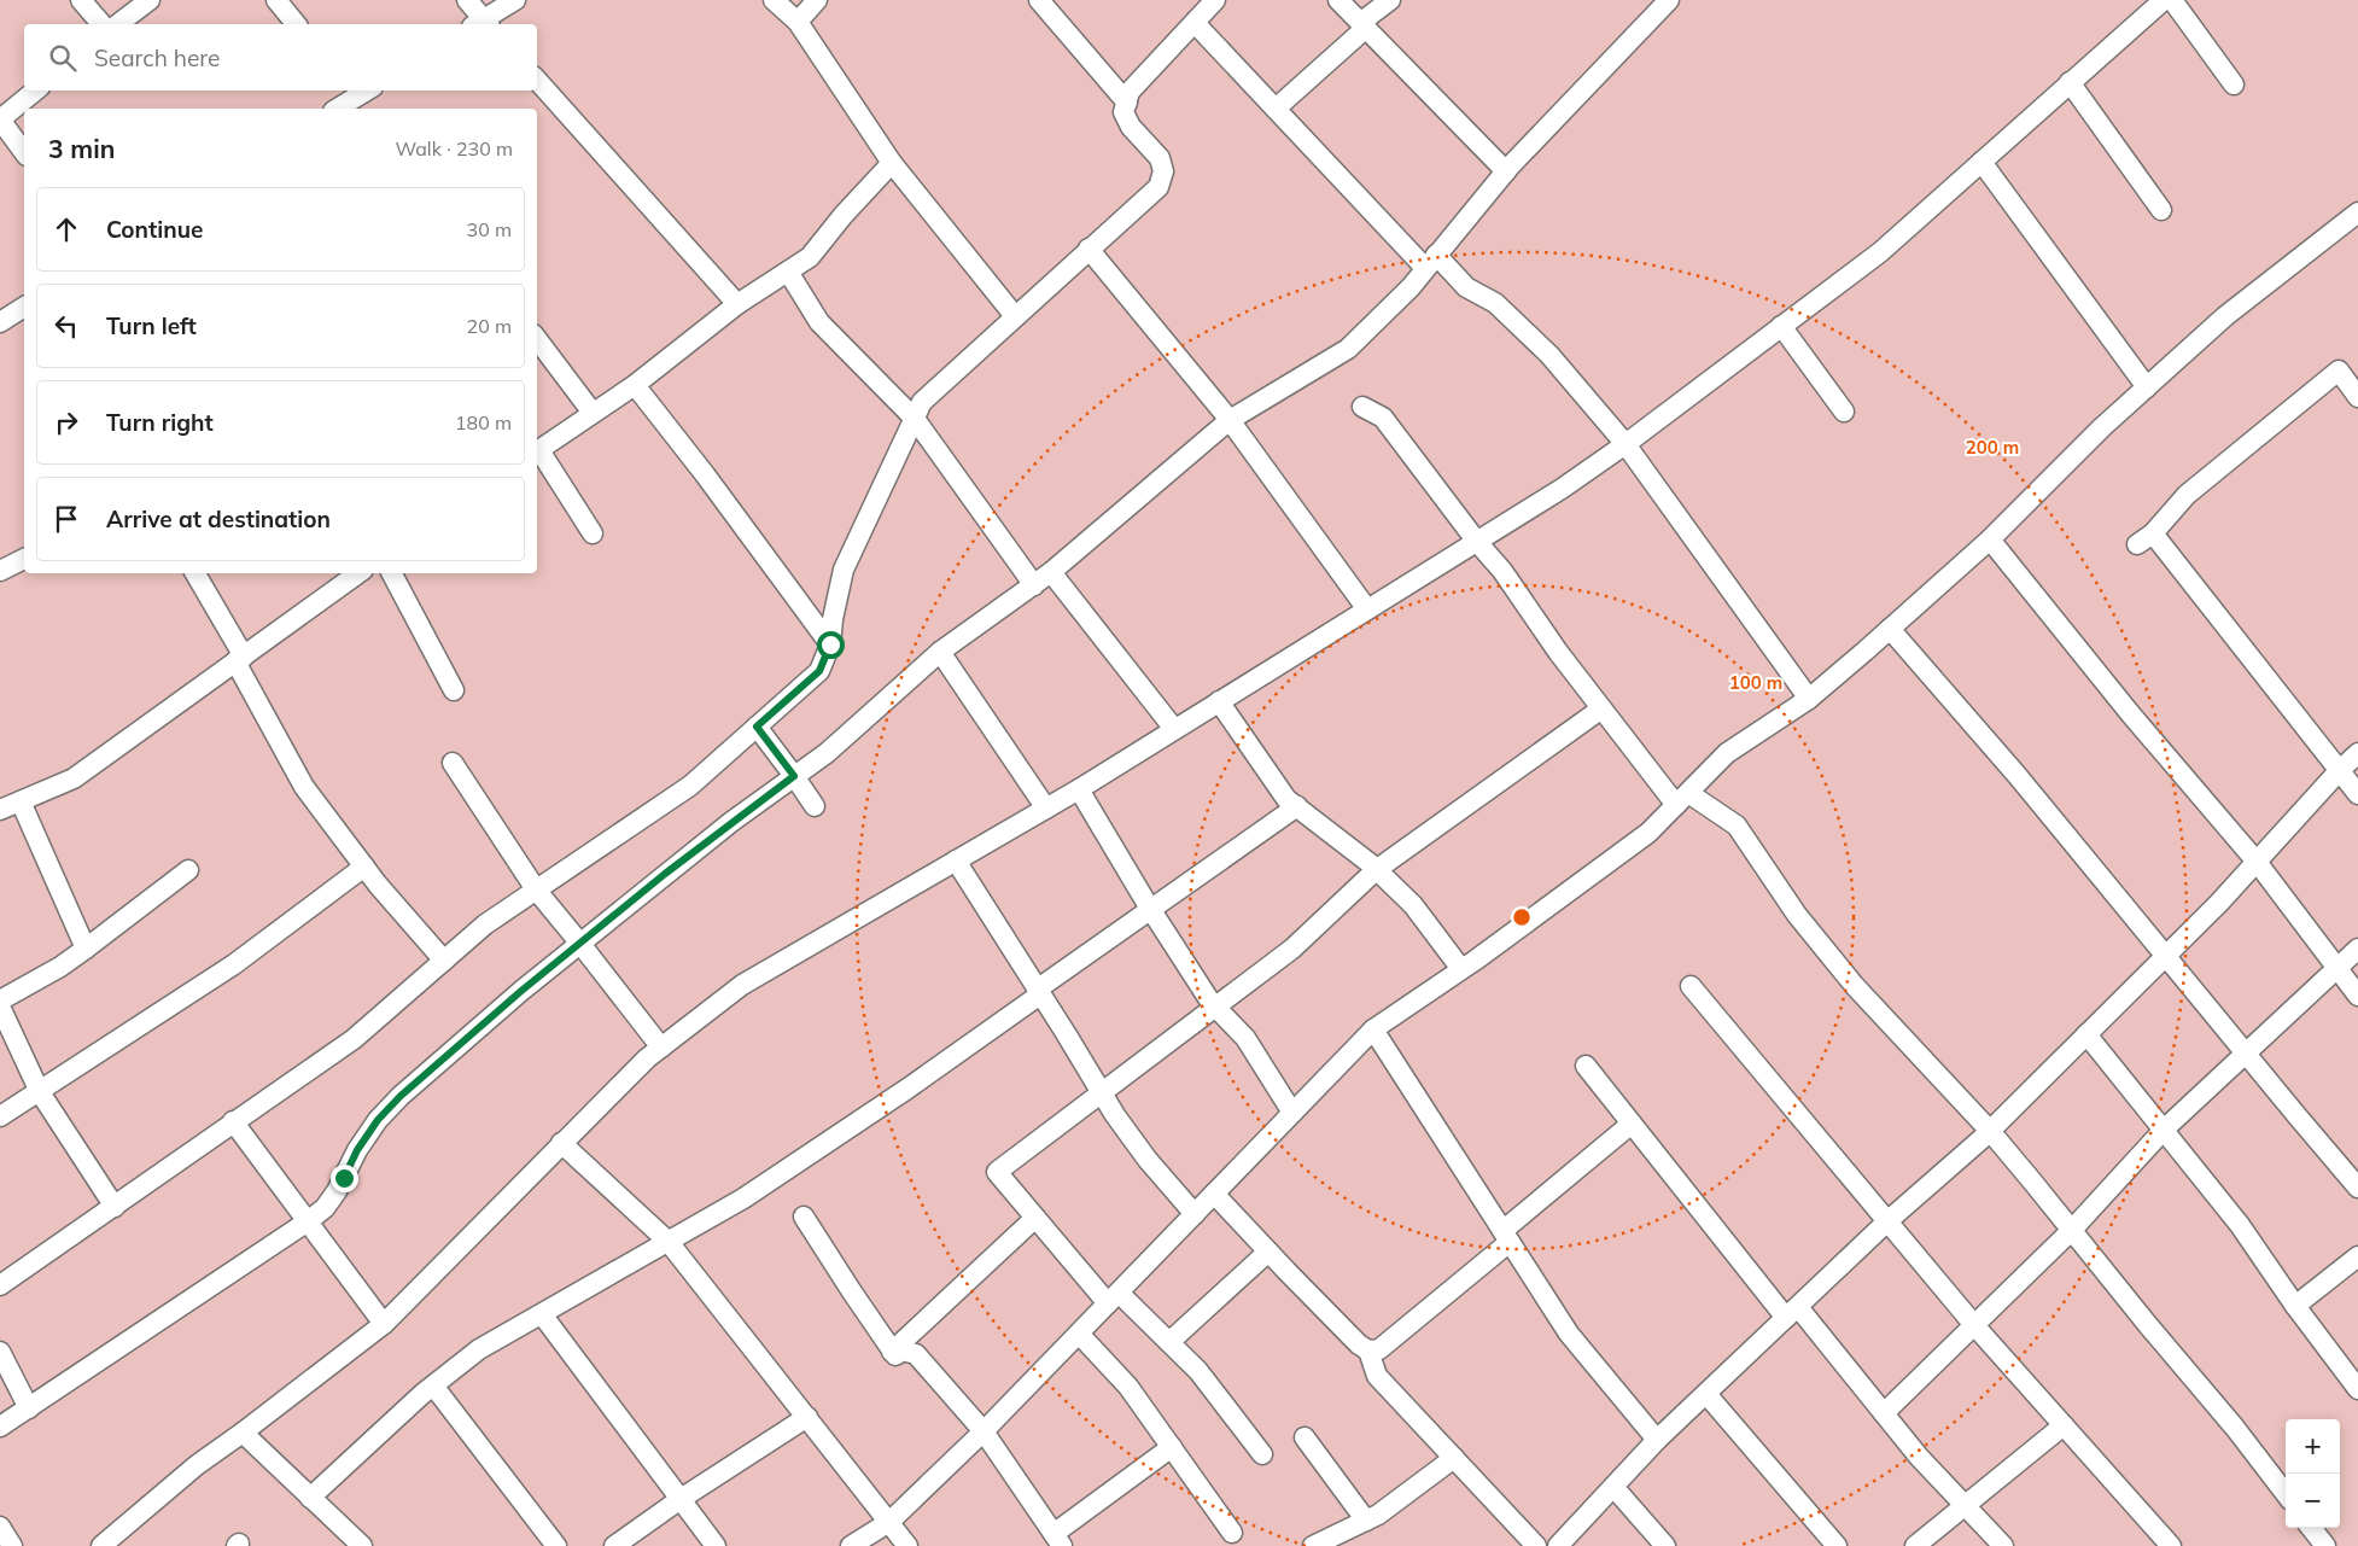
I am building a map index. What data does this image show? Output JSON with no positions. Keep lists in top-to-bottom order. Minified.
{"page":{"search":"Search here","heading":["3 min","Walk · 230 m"],"list":[["Continue","30 m"],["Turn left","20 m"],["Turn right","180 m"],"Arrive at destination"],"map_buttons":["+","−"]},"rings":["200 m","100 m"]}
